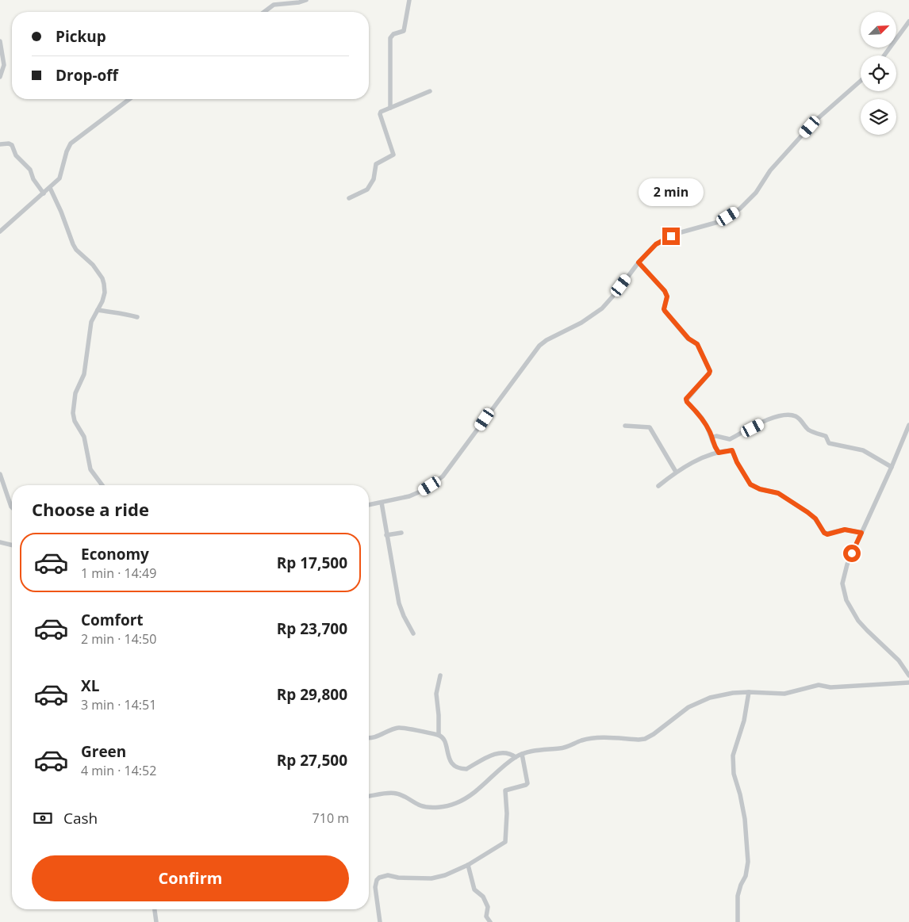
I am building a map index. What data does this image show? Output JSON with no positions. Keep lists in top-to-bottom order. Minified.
{"north":"top right","page":{"banner":["Pickup","Drop-off"],"bubble":"2 min","heading":"Choose a ride","list":[{"name":"Economy","note":"1 min · 14:49","value":"Rp 17,500"},{"name":"Comfort","note":"2 min · 14:50","value":"Rp 23,700"},{"name":"XL","note":"3 min · 14:51","value":"Rp 29,800"},{"name":"Green","note":"4 min · 14:52","value":"Rp 27,500"}],"pay":["Cash","710 m"],"buttons":"Confirm"}}
